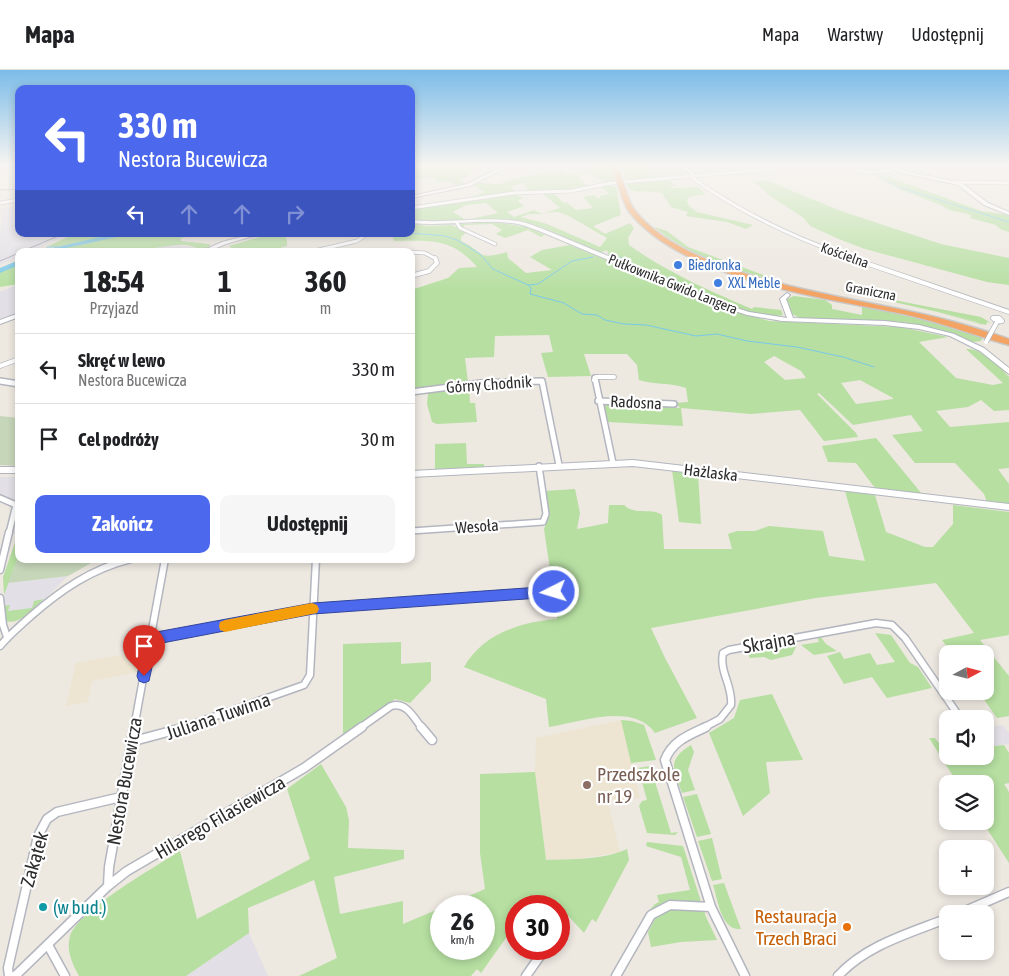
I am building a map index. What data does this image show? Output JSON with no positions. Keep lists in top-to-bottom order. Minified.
{"streets":{"highway":["Graniczna"],"street":["Kościelna","Pułkownika Gwido Langera","Górny Chodnik","Radosna","Hażlaska","Wesoła","Skrajna","Juliana Tuwima","Nestora Bucewicza","Hilarego Filasiewicza","Zakątek"]},"crossings":[["Górny Chodnik","Hażlaska"],["Radosna","Hażlaska"],["Hażlaska","Wesoła"],["Juliana Tuwima","Nestora Bucewicza"],["Nestora Bucewicza","Hilarego Filasiewicza"],["Nestora Bucewicza","Zakątek"]],"places":["Biedronka","XXL Meble","Przedszkole nr 19","(w bud.)","Restauracja Trzech Braci"],"north":"right","page":{"header":"Mapa","nav":["Mapa","Warstwy","Udostępnij"],"turn":["330 m","Nestora Bucewicza"],"eta":["18:54","Przyjazd","1","min","360","m"],"list":[{"name":"Skręć w lewo","note":"Nestora Bucewicza","value":"330 m"},{"name":"Cel podróży","value":"30 m"}],"buttons":["Zakończ","Udostępnij"],"map_buttons":["+","−"],"speed":"26 km/h","limit":"30"}}
